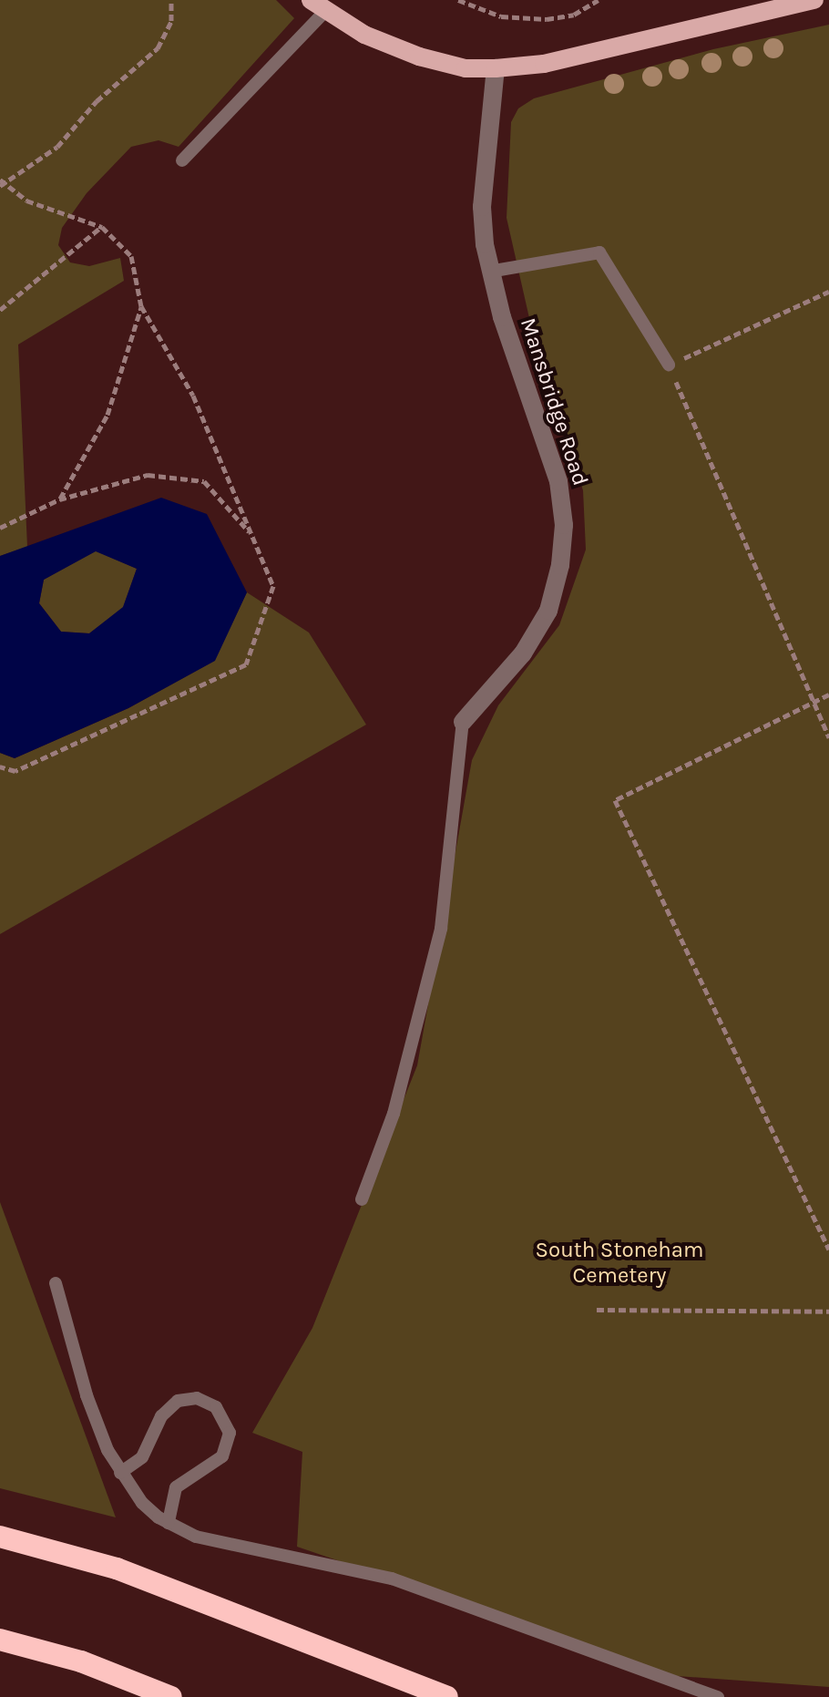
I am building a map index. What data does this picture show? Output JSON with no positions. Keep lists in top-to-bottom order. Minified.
{"streets":{"street":["Mansbridge Road"]},"parks":["South Stoneham Cemetery"]}
